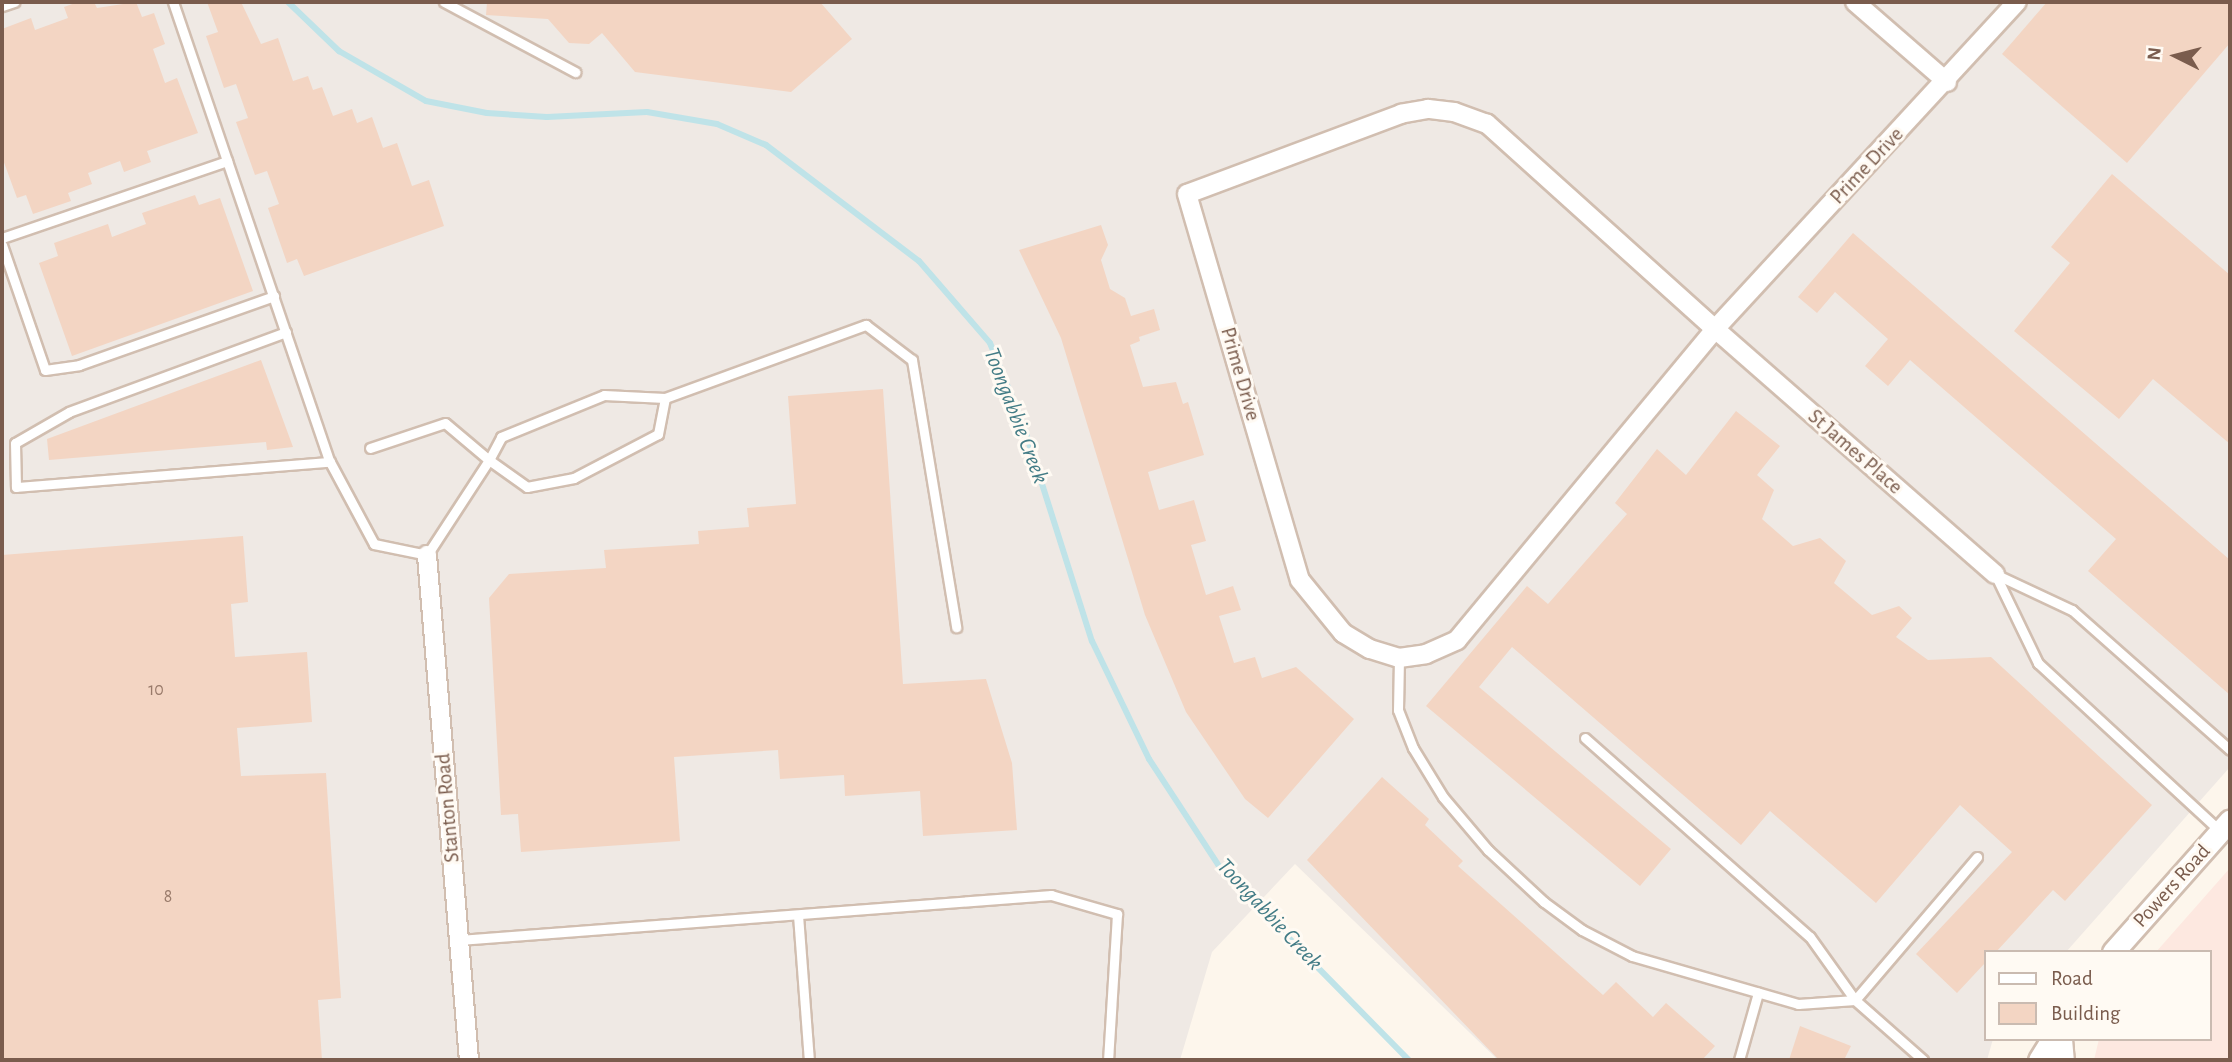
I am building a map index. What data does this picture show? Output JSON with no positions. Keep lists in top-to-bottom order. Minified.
{"streets":{"street":["Prime Drive","St James Place","Stanton Road","Powers Road"]},"crossings":[["Prime Drive","St James Place"]],"water":["Toongabbie Creek"],"house_numbers":["10","8"],"legend":["Road","Building"],"north":"left"}
